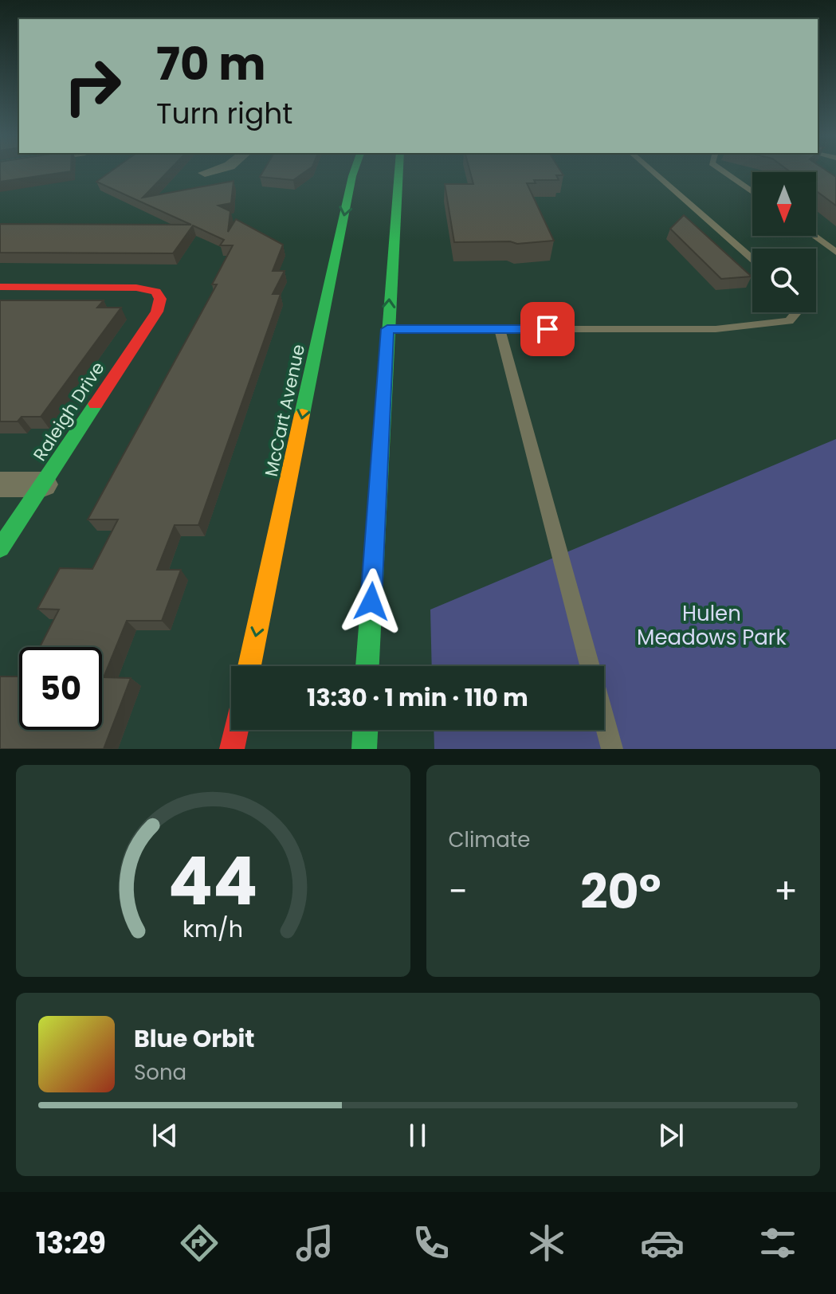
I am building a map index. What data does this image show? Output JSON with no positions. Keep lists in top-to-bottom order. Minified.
{"streets":{"main road":["McCart Avenue","Raleigh Drive"]},"parks":["Hulen Meadows Park"],"north":"bottom","page":{"turn":["70 m","Turn right"],"limit":"50","trip":"13:30 · 1 min · 110 m","tile":"Climate","heat":["−","20°","+"],"song":["Blue Orbit","Sona"],"tabs":"13:29","gauge":["44","km/h"]}}
